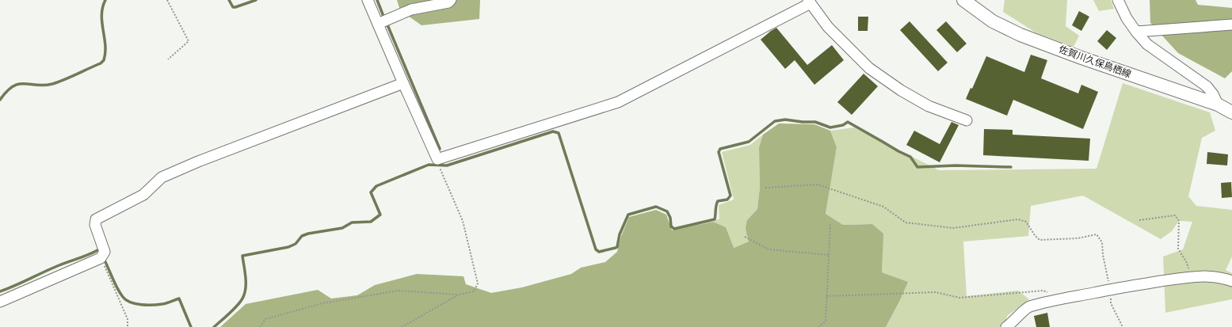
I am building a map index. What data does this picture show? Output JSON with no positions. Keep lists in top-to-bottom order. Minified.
{"streets":{"main road":["佐賀川久保鳥栖線"]}}
